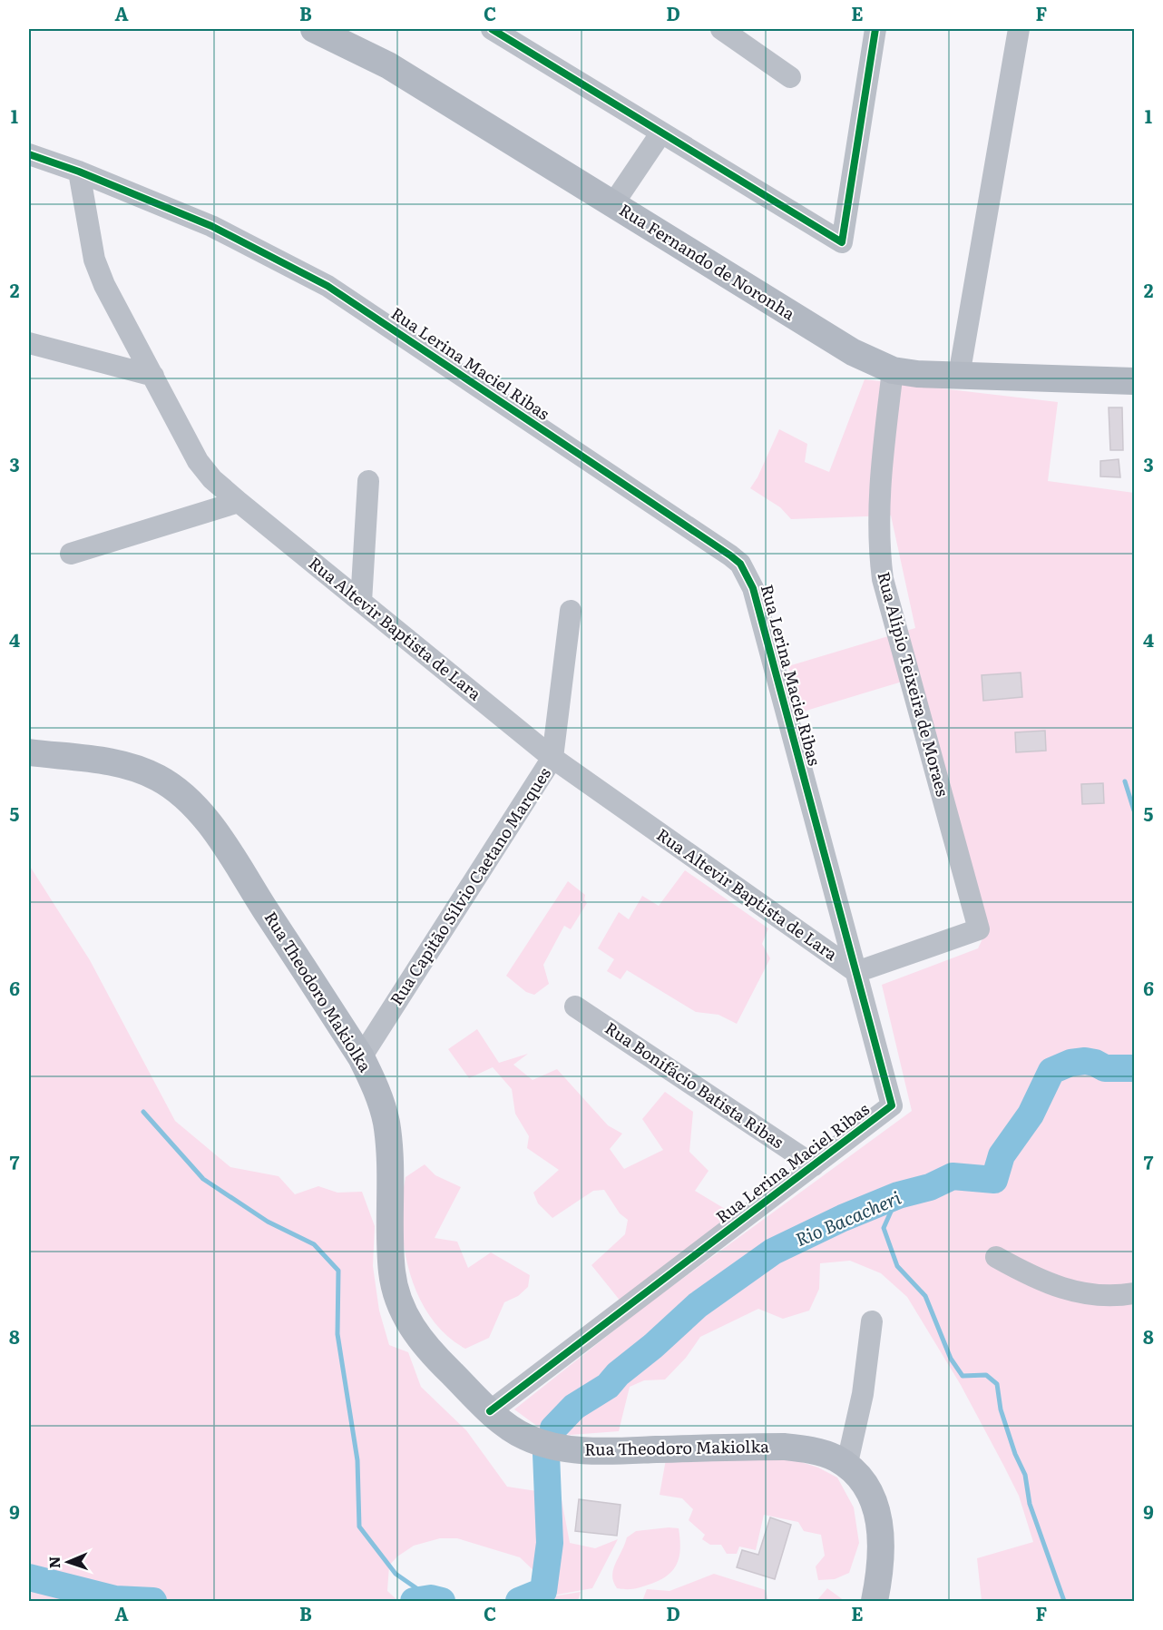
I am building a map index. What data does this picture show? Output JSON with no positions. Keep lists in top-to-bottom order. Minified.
{"streets":{"main road":["Rua Fernando de Noronha","Rua Theodoro Makiolka"],"street":["Rua Lerina Maciel Ribas","Rua Altevir Baptista de Lara","Rua Alípio Teixeira de Moraes","Rua Capitão Sílvio Caetano Marques","Rua Bonifácio Batista Ribas"]},"crossings":[["Rua Fernando de Noronha","Rua Alípio Teixeira de Moraes"],["Rua Lerina Maciel Ribas","Rua Altevir Baptista de Lara"],["Rua Lerina Maciel Ribas","Rua Alípio Teixeira de Moraes"],["Rua Lerina Maciel Ribas","Rua Theodoro Makiolka"],["Rua Lerina Maciel Ribas","Rua Bonifácio Batista Ribas"],["Rua Altevir Baptista de Lara","Rua Alípio Teixeira de Moraes"],["Rua Altevir Baptista de Lara","Rua Capitão Sílvio Caetano Marques"],["Rua Capitão Sílvio Caetano Marques","Rua Theodoro Makiolka"]],"water":["Rio Bacacheri"],"north":"left","grid":{"columns":["A","B","C","D","E","F"],"rows":["1","2","3","4","5","6","7","8","9"]}}
